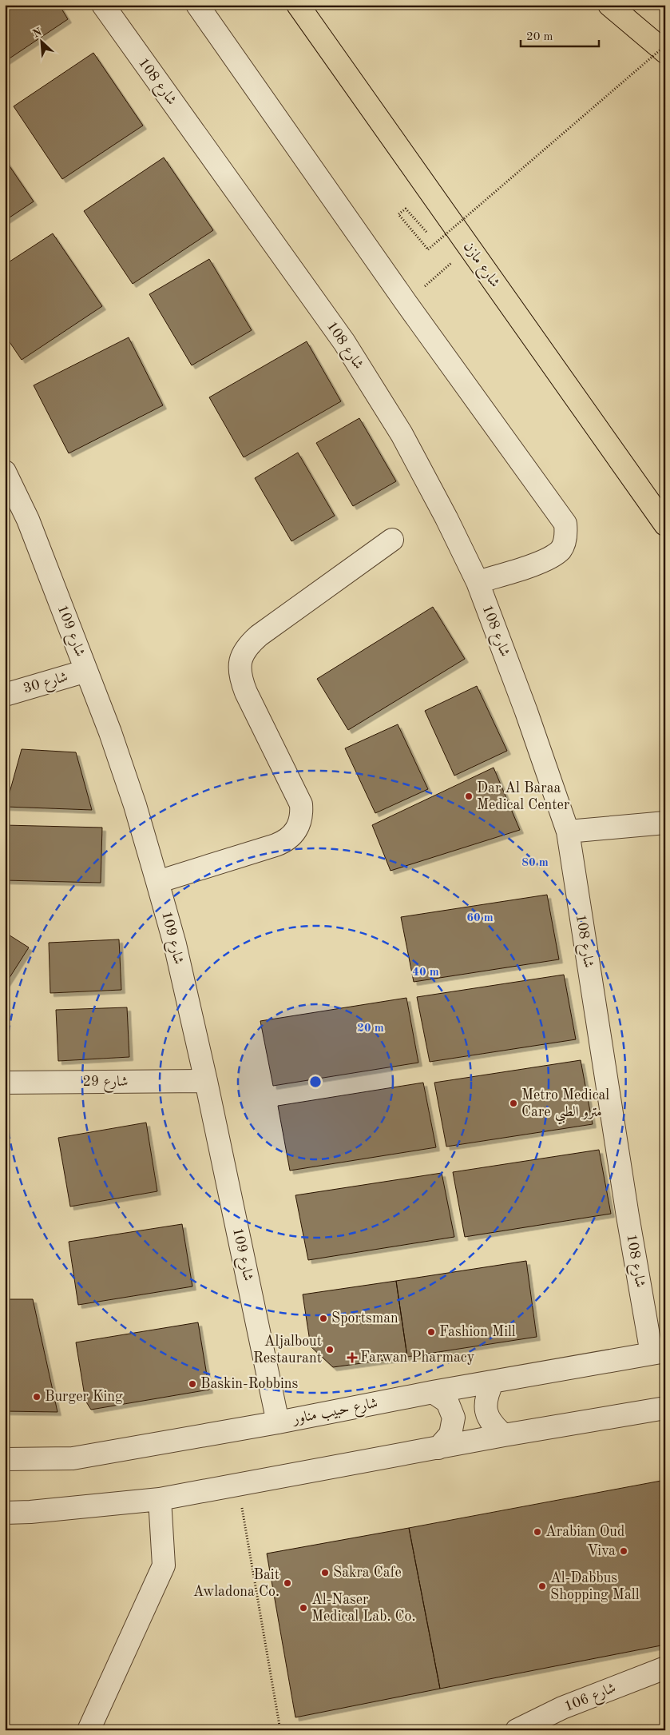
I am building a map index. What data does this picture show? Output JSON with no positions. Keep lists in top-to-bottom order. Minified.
{"streets":{"main road":["شارع مازن"],"street":["شارع 108","شارع 109","شارع 30","شارع 29","شارع حبيب مناور","شارع 106"]},"crossings":[["شارع 108","شارع حبيب مناور"],["شارع 109","شارع 30"],["شارع 109","شارع 29"],["شارع 109","شارع حبيب مناور"]],"places":{"other":["Dar Al Baraa Medical Center","Metro Medical Care مترو الطبي","Sportsman","Fashion Mill","Aljalbout Restaurant","Baskin-Robbins","Burger King","Arabian Oud","Viva","Sakra Cafe","Bait Awladona Co.","Al-Dabbus Shopping Mall","Al-Naser Medical Lab. Co."],"health":["Farwan Pharmacy"]},"scale_bar":"20 m","north":"top left","rings":["80 m","60 m","40 m","20 m"]}
